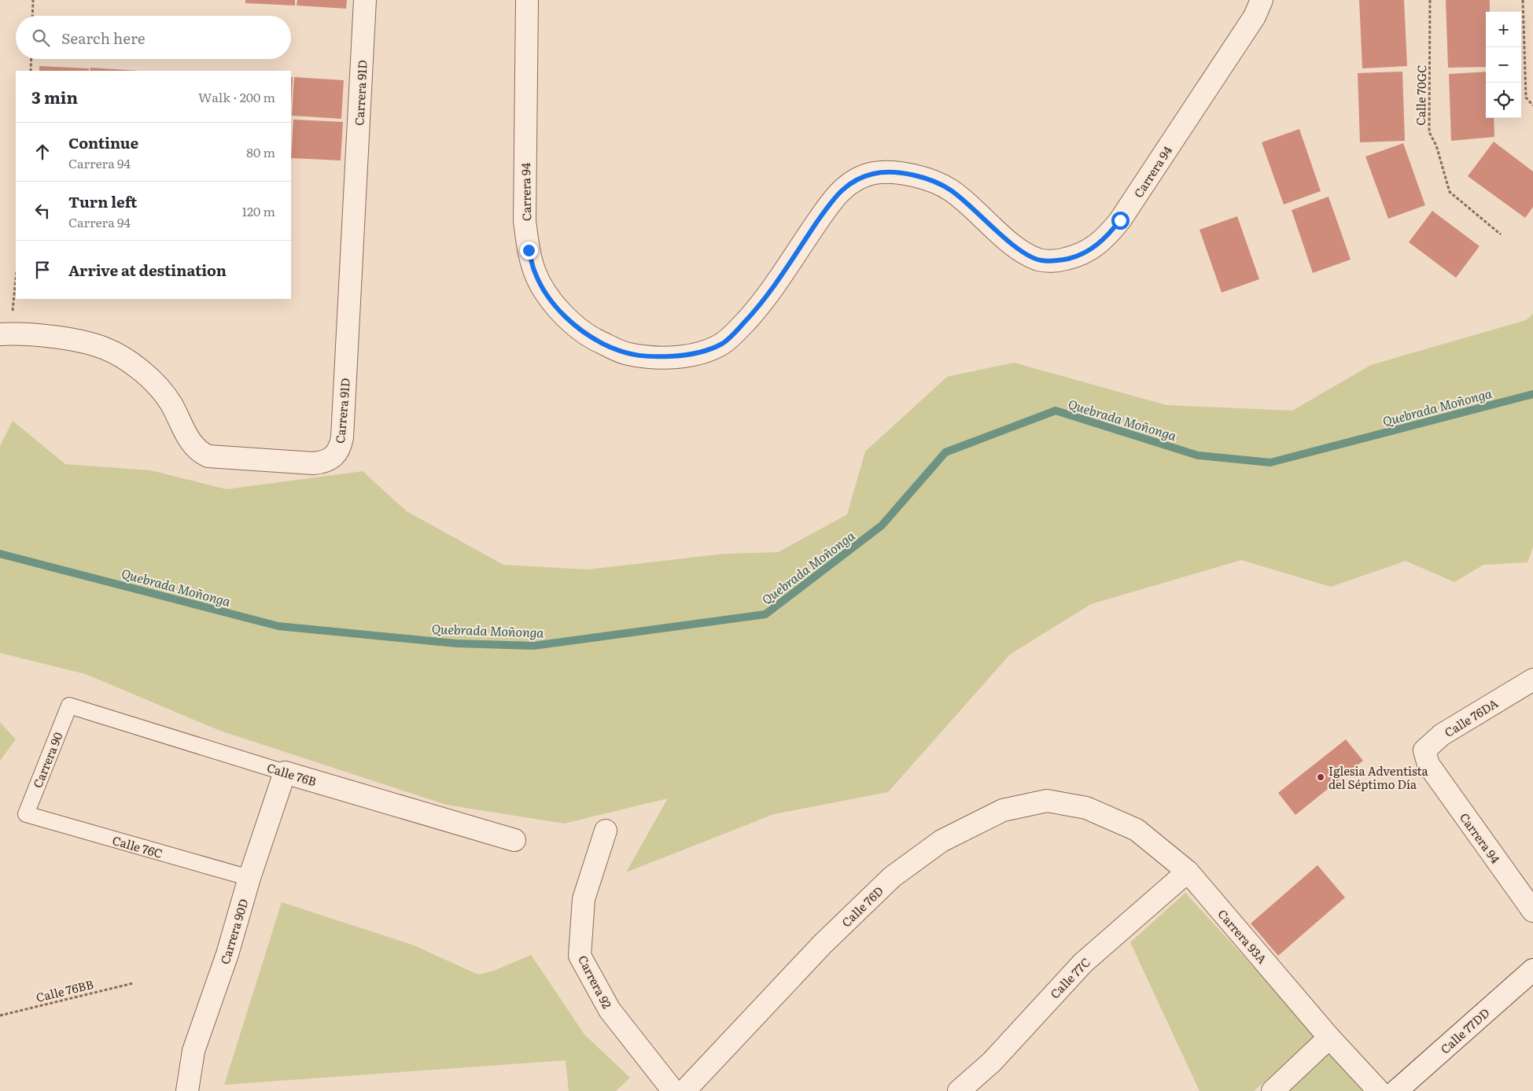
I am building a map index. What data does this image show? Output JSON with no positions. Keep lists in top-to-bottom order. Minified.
{"streets":{"street":["Carrera 91D","Carrera 94","Calle 76DA","Calle 76B","Calle 76D","Carrera 90D","Carrera 93A","Calle 77C","Carrera 92","Calle 77DD"],"lane":["Carrera 90","Calle 76C"],"path":["Calle 70GC","Calle 76BB"]},"crossings":[["Carrera 94","Calle 76DA"],["Carrera 90","Calle 76B"],["Carrera 90","Calle 76C"],["Calle 76B","Carrera 90D"],["Calle 76C","Carrera 90D"],["Calle 76D","Carrera 93A"],["Carrera 93A","Calle 77C"]],"water":["Quebrada Moñonga"],"places":["Iglesia Adventista del Séptimo Día"],"page":{"map_buttons":["+","−"],"search":"Search here","heading":["3 min","Walk · 200 m"],"list":[["Continue","Carrera 94","80 m"],["Turn left","Carrera 94","120 m"],"Arrive at destination"]}}
